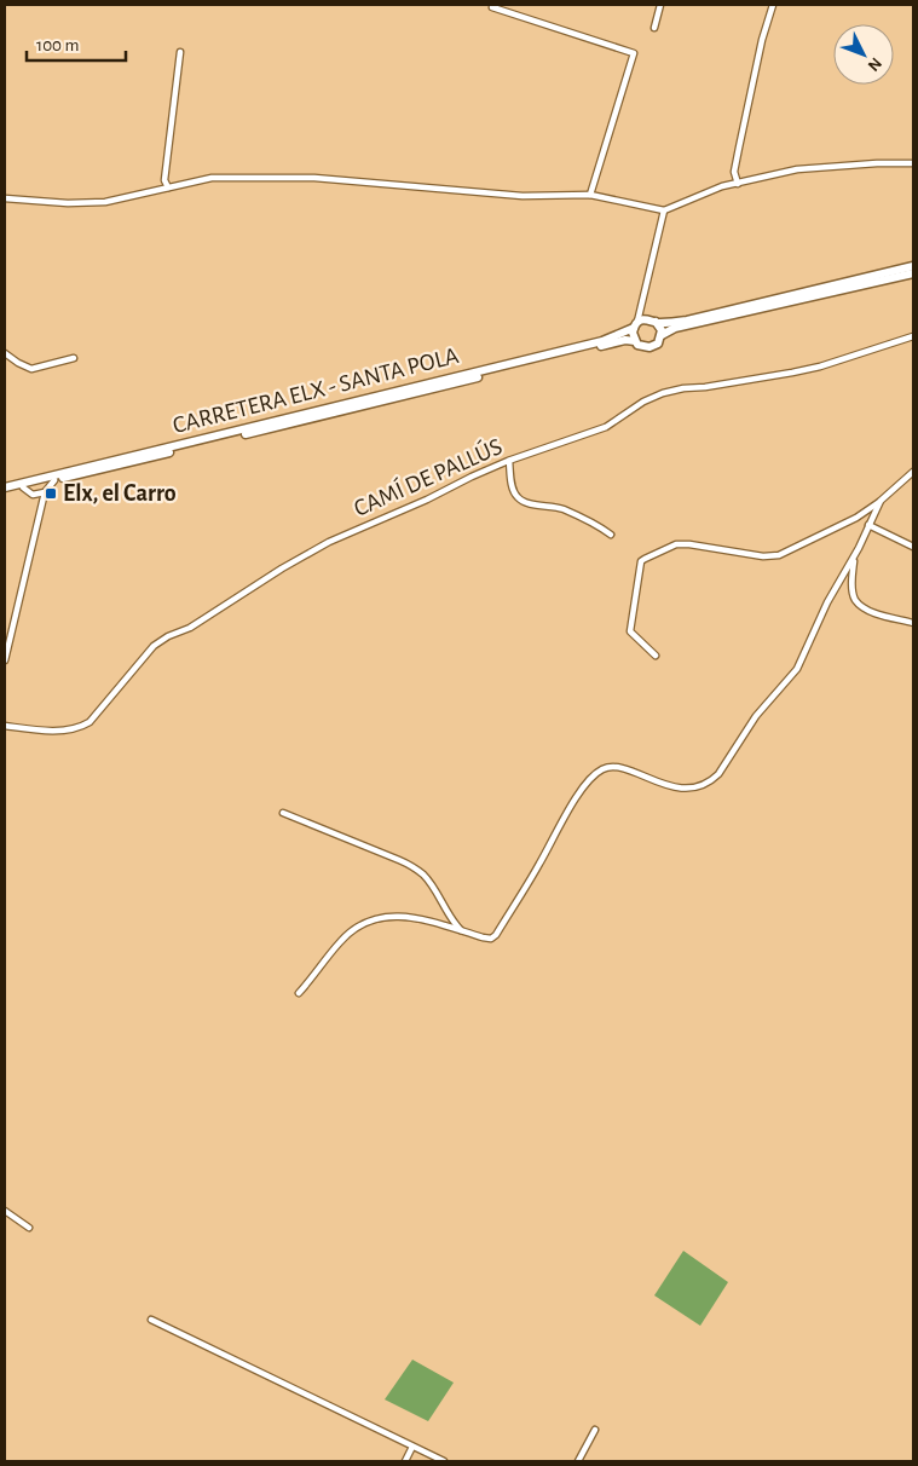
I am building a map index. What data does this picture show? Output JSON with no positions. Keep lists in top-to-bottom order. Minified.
{"streets":{"main road":["CARRETERA ELX - SANTA POLA"],"street":["CAMÍ DE PALLÚS"]},"places":{"transit":["Elx, el Carro"]},"scale_bar":"100 m","north":"bottom right"}
